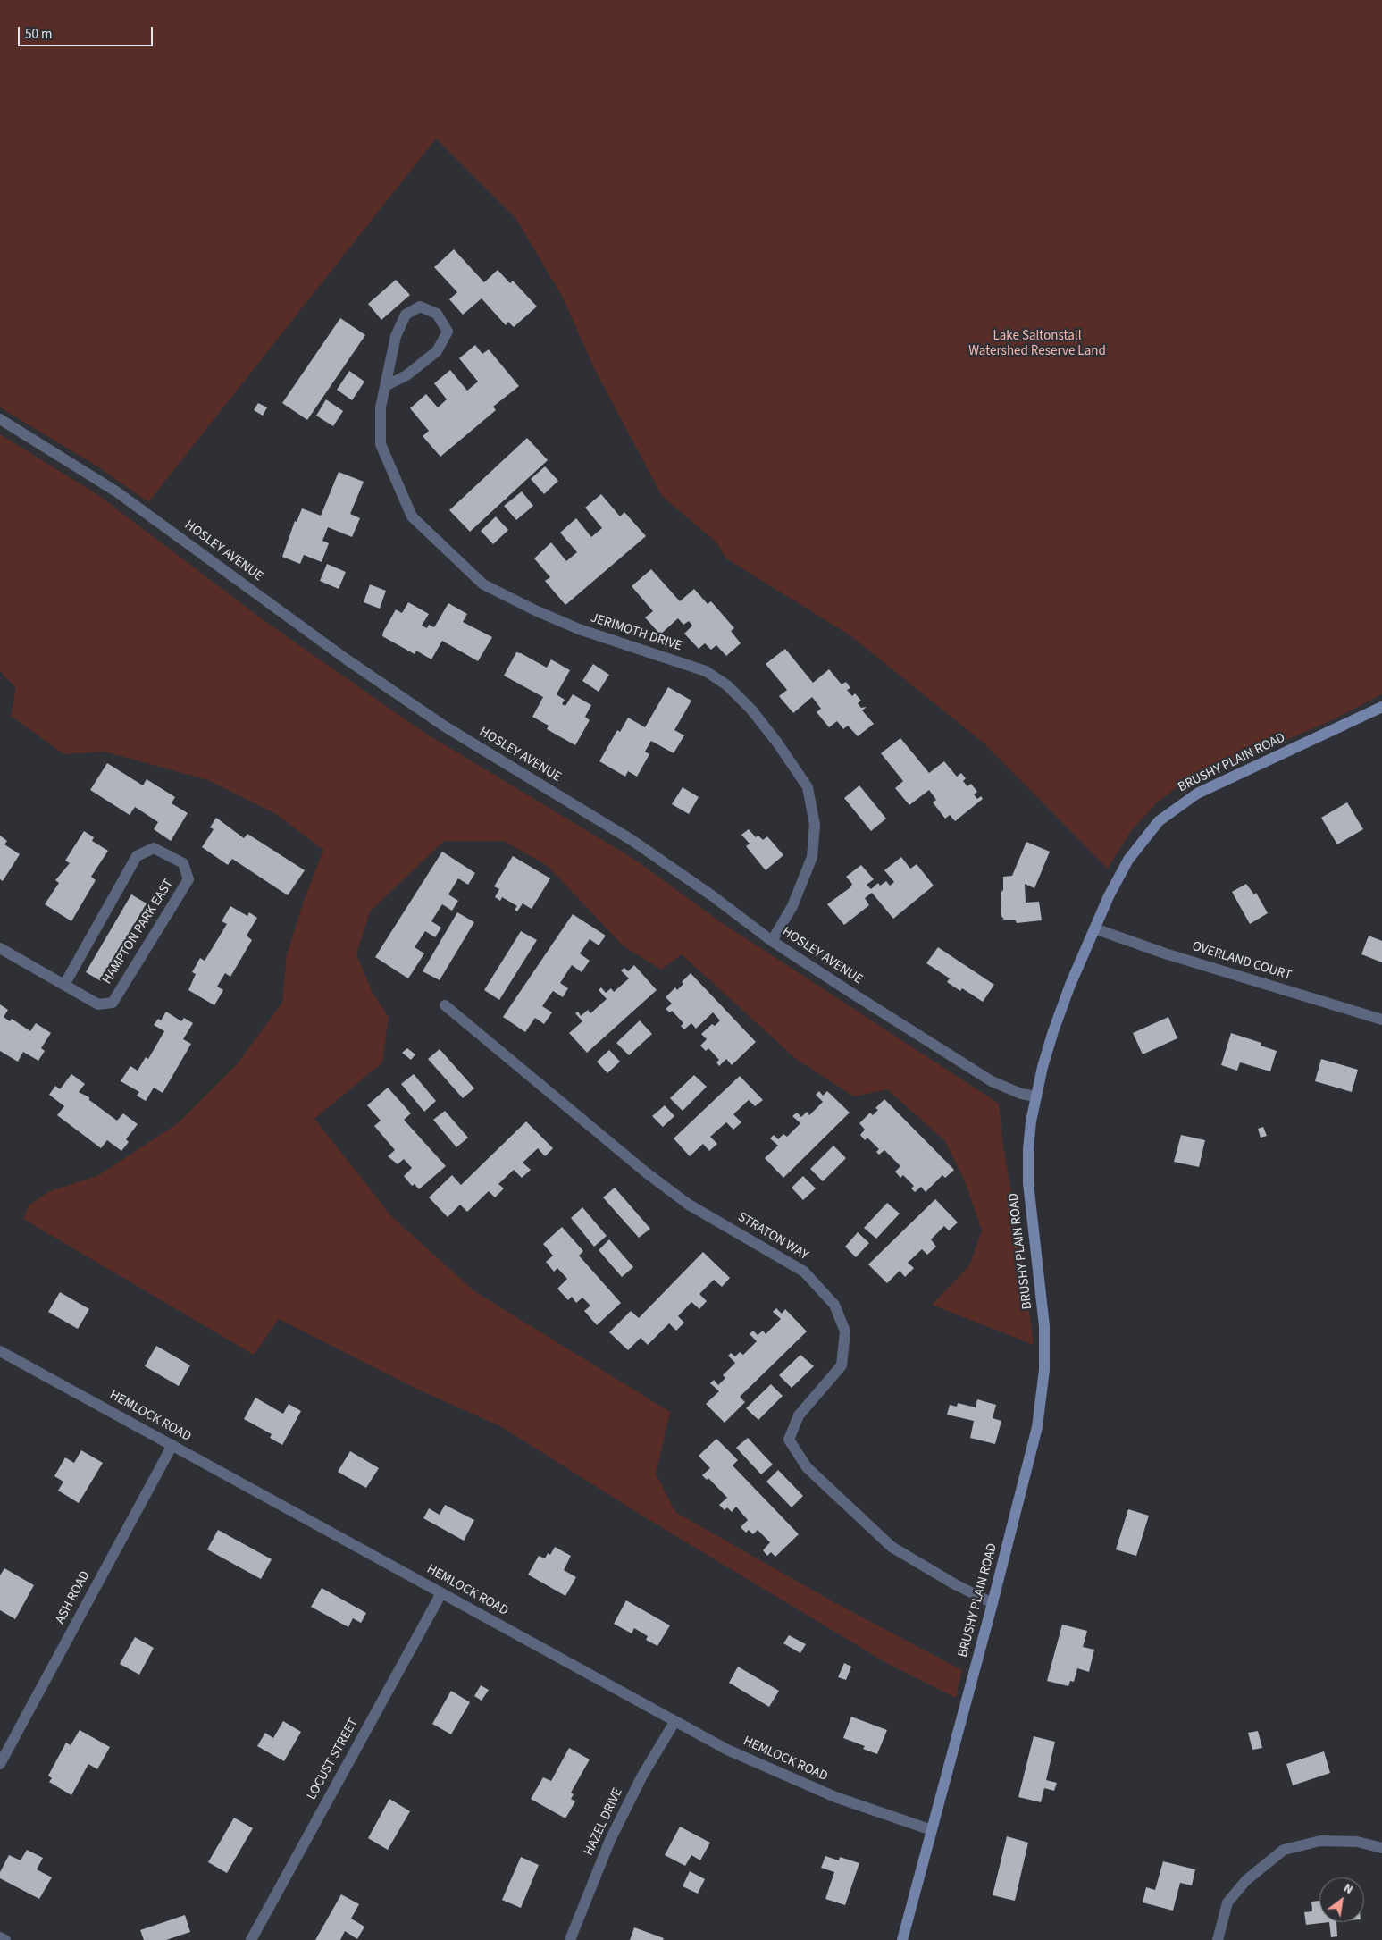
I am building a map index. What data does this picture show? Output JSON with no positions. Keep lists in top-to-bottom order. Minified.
{"streets":{"main road":["BRUSHY PLAIN ROAD"],"street":["HOSLEY AVENUE","JERIMOTH DRIVE","HAMPTON PARK EAST","OVERLAND COURT","STRATON WAY","HEMLOCK ROAD","ASH ROAD","LOCUST STREET","HAZEL DRIVE"]},"crossings":[["HOSLEY AVENUE","JERIMOTH DRIVE"],["HOSLEY AVENUE","BRUSHY PLAIN ROAD"],["BRUSHY PLAIN ROAD","OVERLAND COURT"],["BRUSHY PLAIN ROAD","STRATON WAY"],["BRUSHY PLAIN ROAD","HEMLOCK ROAD"],["HEMLOCK ROAD","ASH ROAD"],["HEMLOCK ROAD","LOCUST STREET"],["HEMLOCK ROAD","HAZEL DRIVE"]],"parks":["Lake Saltonstall Watershed Reserve Land"],"scale_bar":"50 m","north":"top right"}
